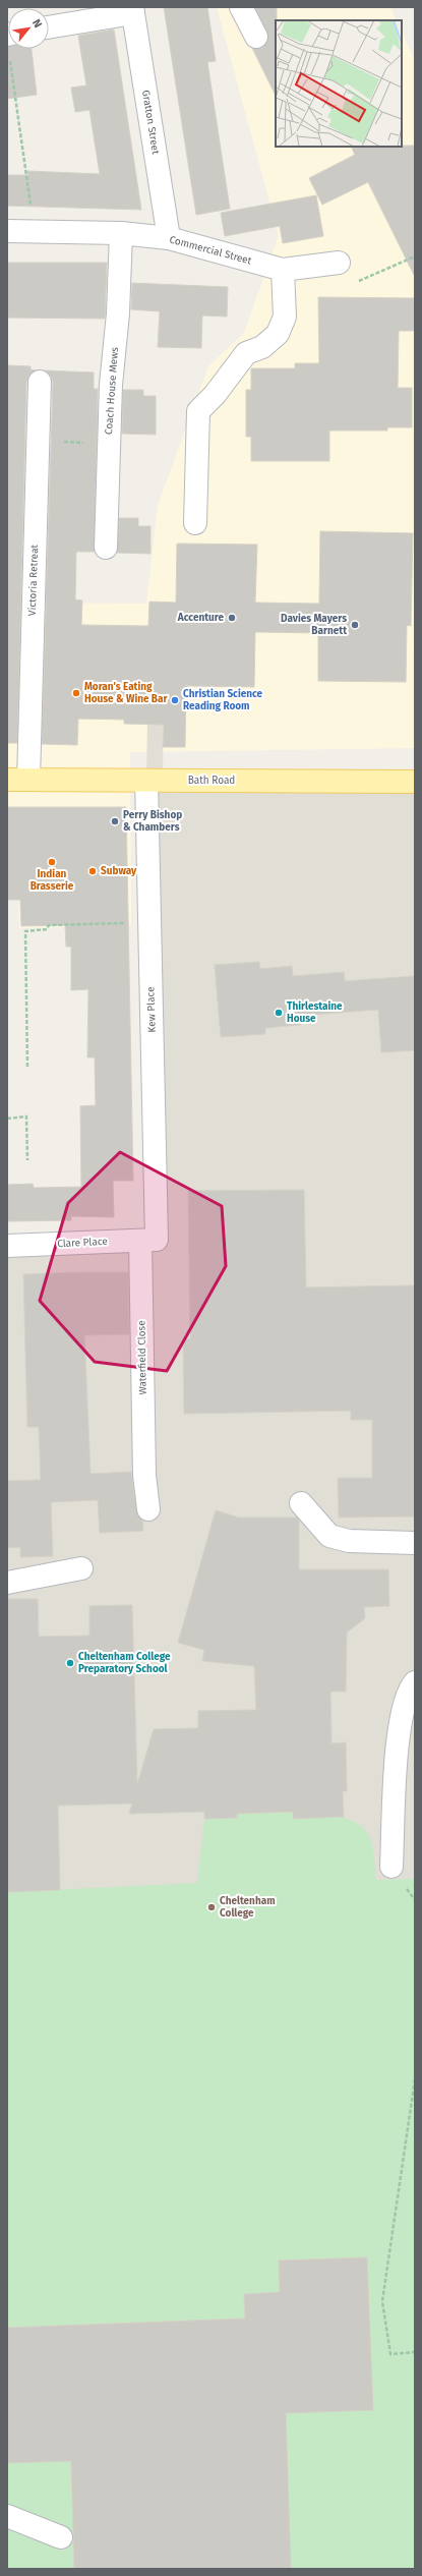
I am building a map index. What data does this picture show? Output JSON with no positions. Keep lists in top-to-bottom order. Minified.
{"streets":{"main road":["Bath Road"],"street":["Gratton Street","Commercial Street","Coach House Mews","Victoria Retreat","Kew Place","Clare Place","Waterfield Close"]},"crossings":[["Gratton Street","Commercial Street"],["Commercial Street","Coach House Mews"],["Victoria Retreat","Bath Road"],["Bath Road","Kew Place"],["Kew Place","Clare Place"],["Kew Place","Waterfield Close"],["Clare Place","Waterfield Close"]],"places":["Accenture","Davies Mayers Barnett","Moran's Eating House & Wine Bar","Christian Science Reading Room","Perry Bishop & Chambers","Indian Brasserie","Subway","Thirlestaine House","Cheltenham College Preparatory School","Cheltenham College"],"north":"top right"}
